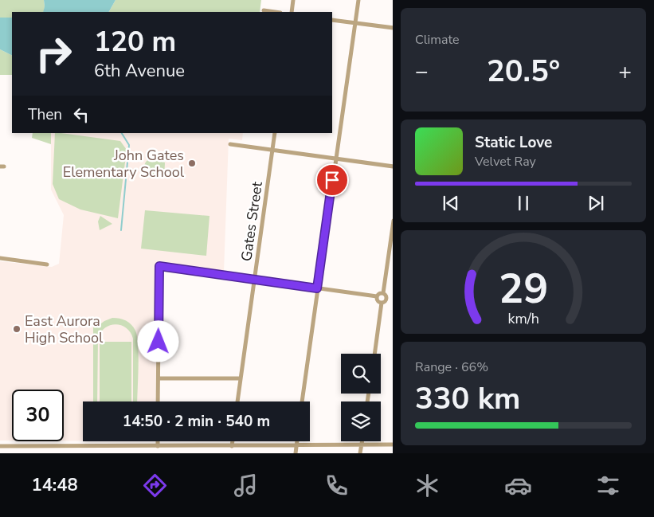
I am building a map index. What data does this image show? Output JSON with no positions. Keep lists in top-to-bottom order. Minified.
{"streets":{"street":["Gates Street"]},"places":["John Gates Elementary School","East Aurora High School"],"page":{"tile":["Climate",["Range · 66%","330 km"]],"turn":["120 m","6th Avenue"],"heat":["−","20.5°","+"],"then":"Then","song":["Static Love","Velvet Ray"],"limit":"30","trip":"14:50 · 2 min · 540 m","tabs":"14:48","gauge":["29","km/h"]}}
